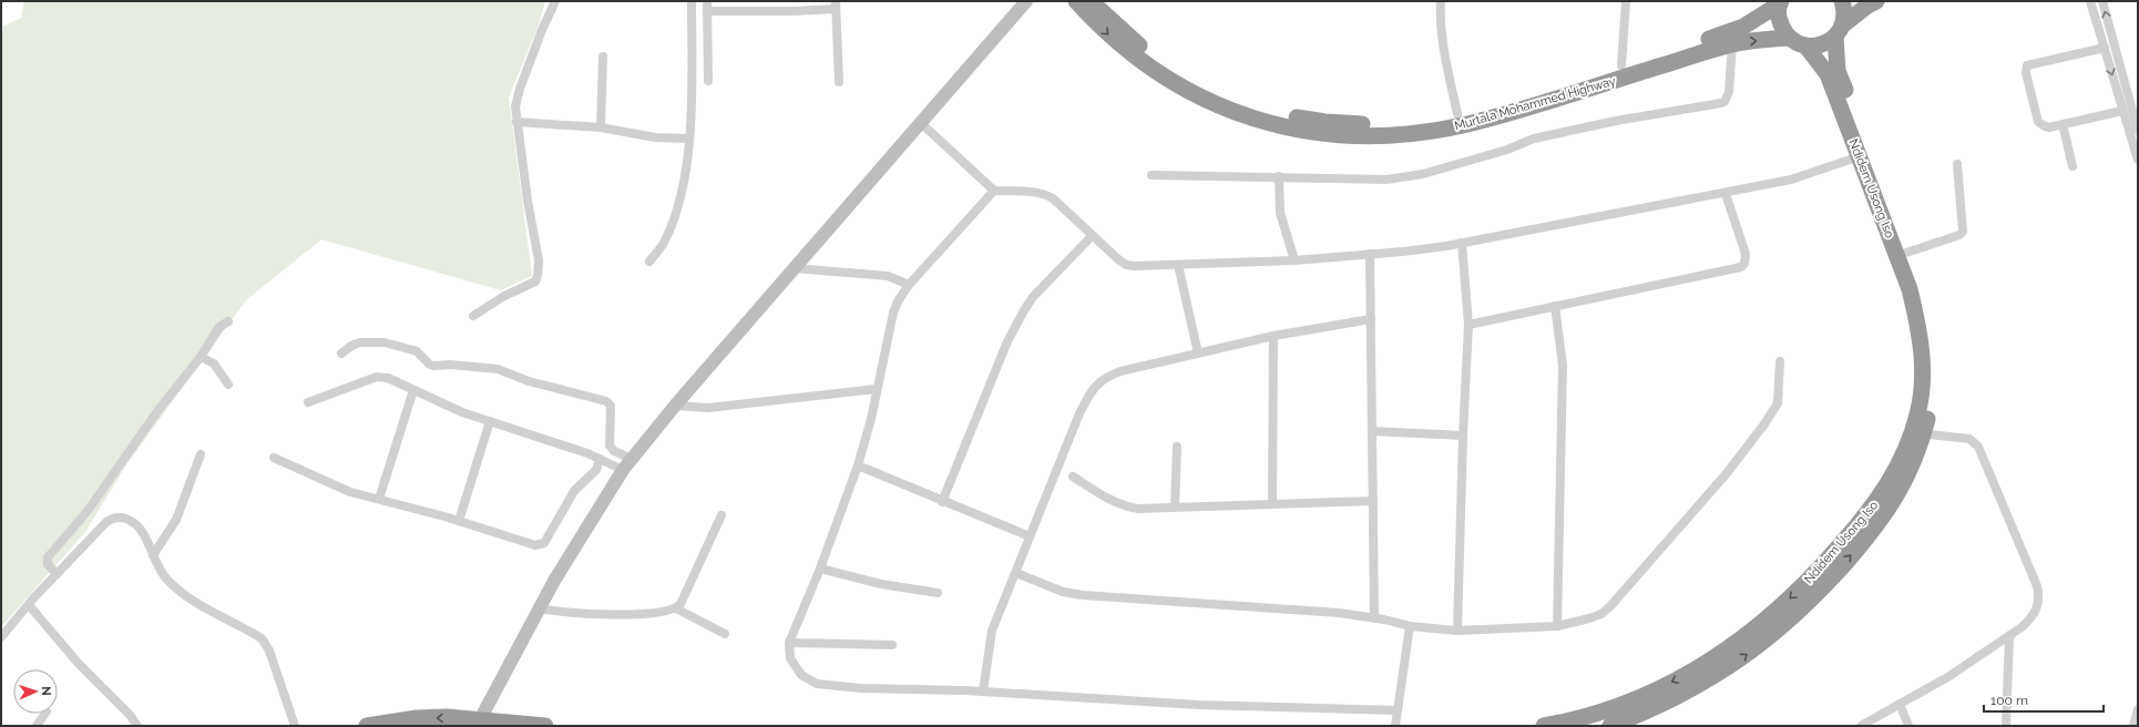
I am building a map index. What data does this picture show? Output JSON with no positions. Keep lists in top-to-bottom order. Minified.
{"streets":{"highway":["Murtala Mohammed Highway","Ndidem Usong Iso"]},"scale_bar":"100 m","north":"right"}
